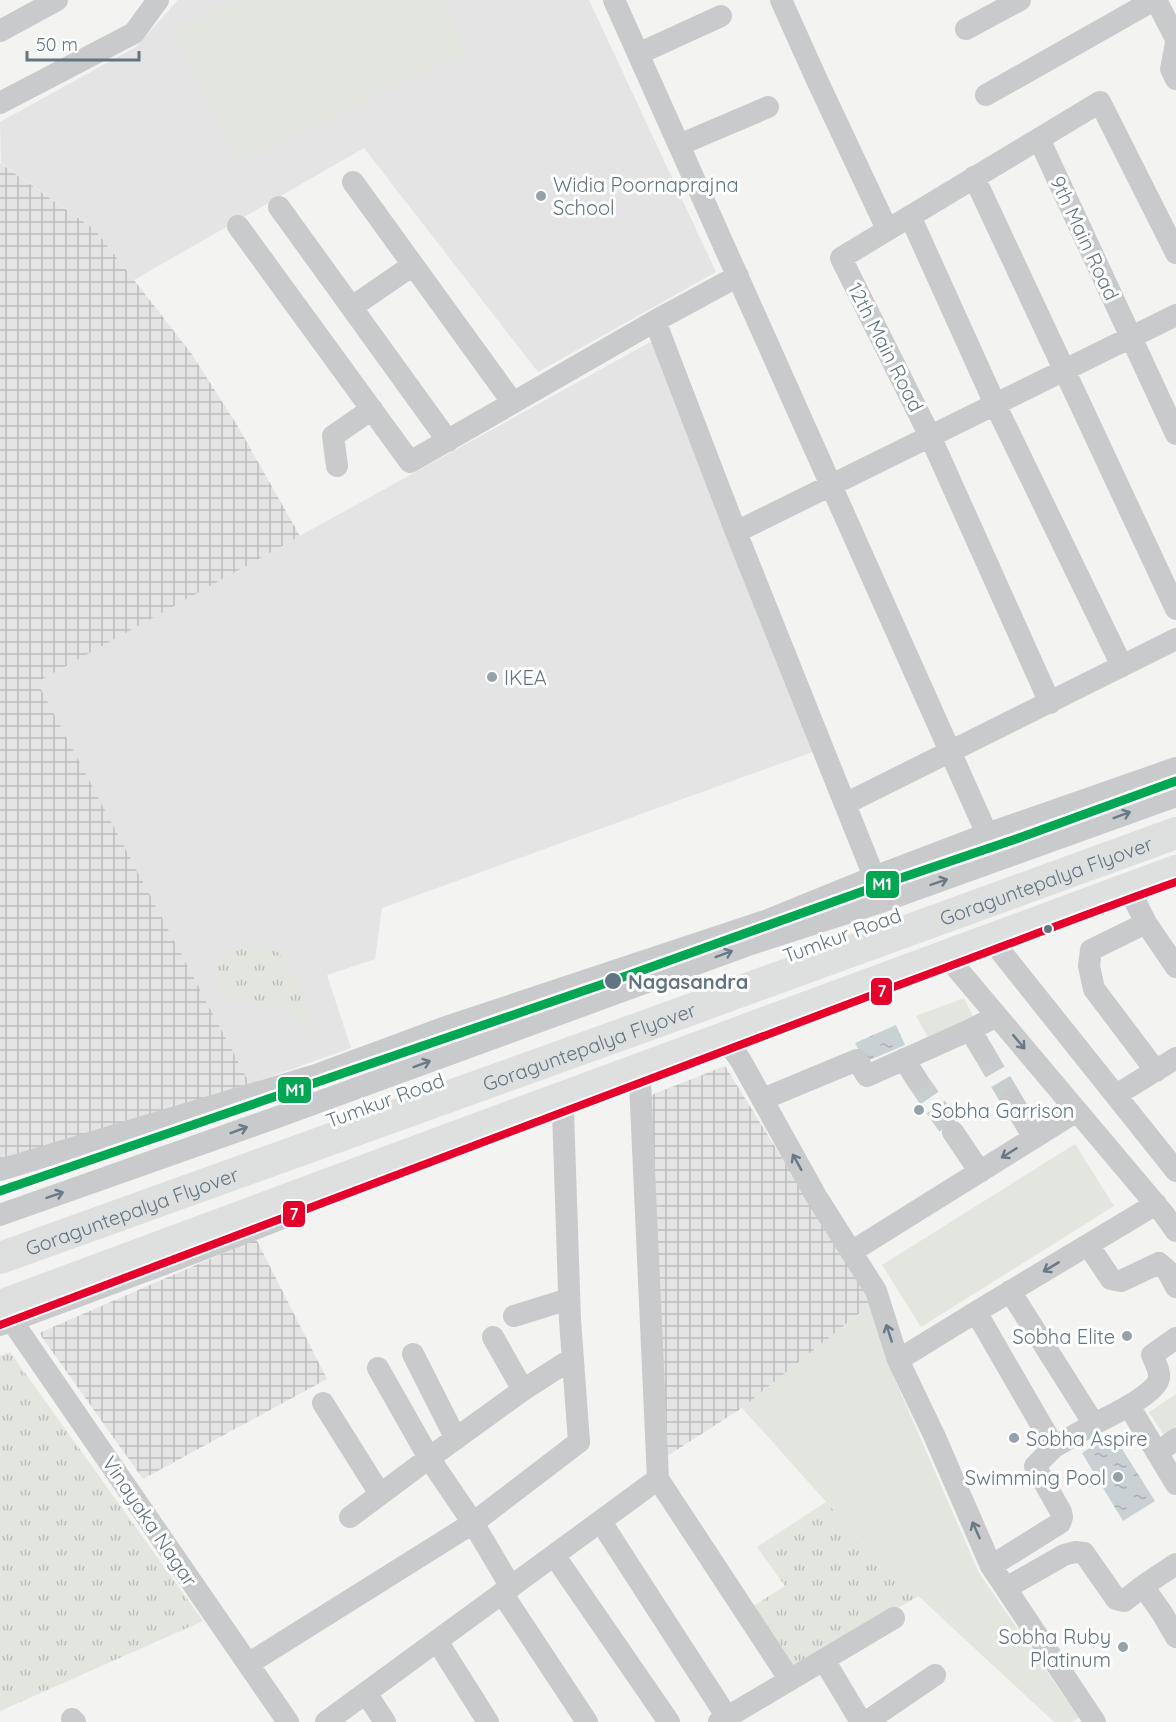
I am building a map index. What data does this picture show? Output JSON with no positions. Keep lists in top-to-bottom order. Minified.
{"streets":{"highway":["Goraguntepalya Flyover","Tumkur Road"],"street":["9th Main Road","12th Main Road","Vinayaka Nagar"]},"places":["Widia Poornaprajna School","IKEA","Nagasandra","Sobha Garrison","Sobha Elite","Sobha Aspire","Swimming Pool","Sobha Ruby Platinum"],"lines":["transit line M1","transit line 7"],"scale_bar":"50 m"}
